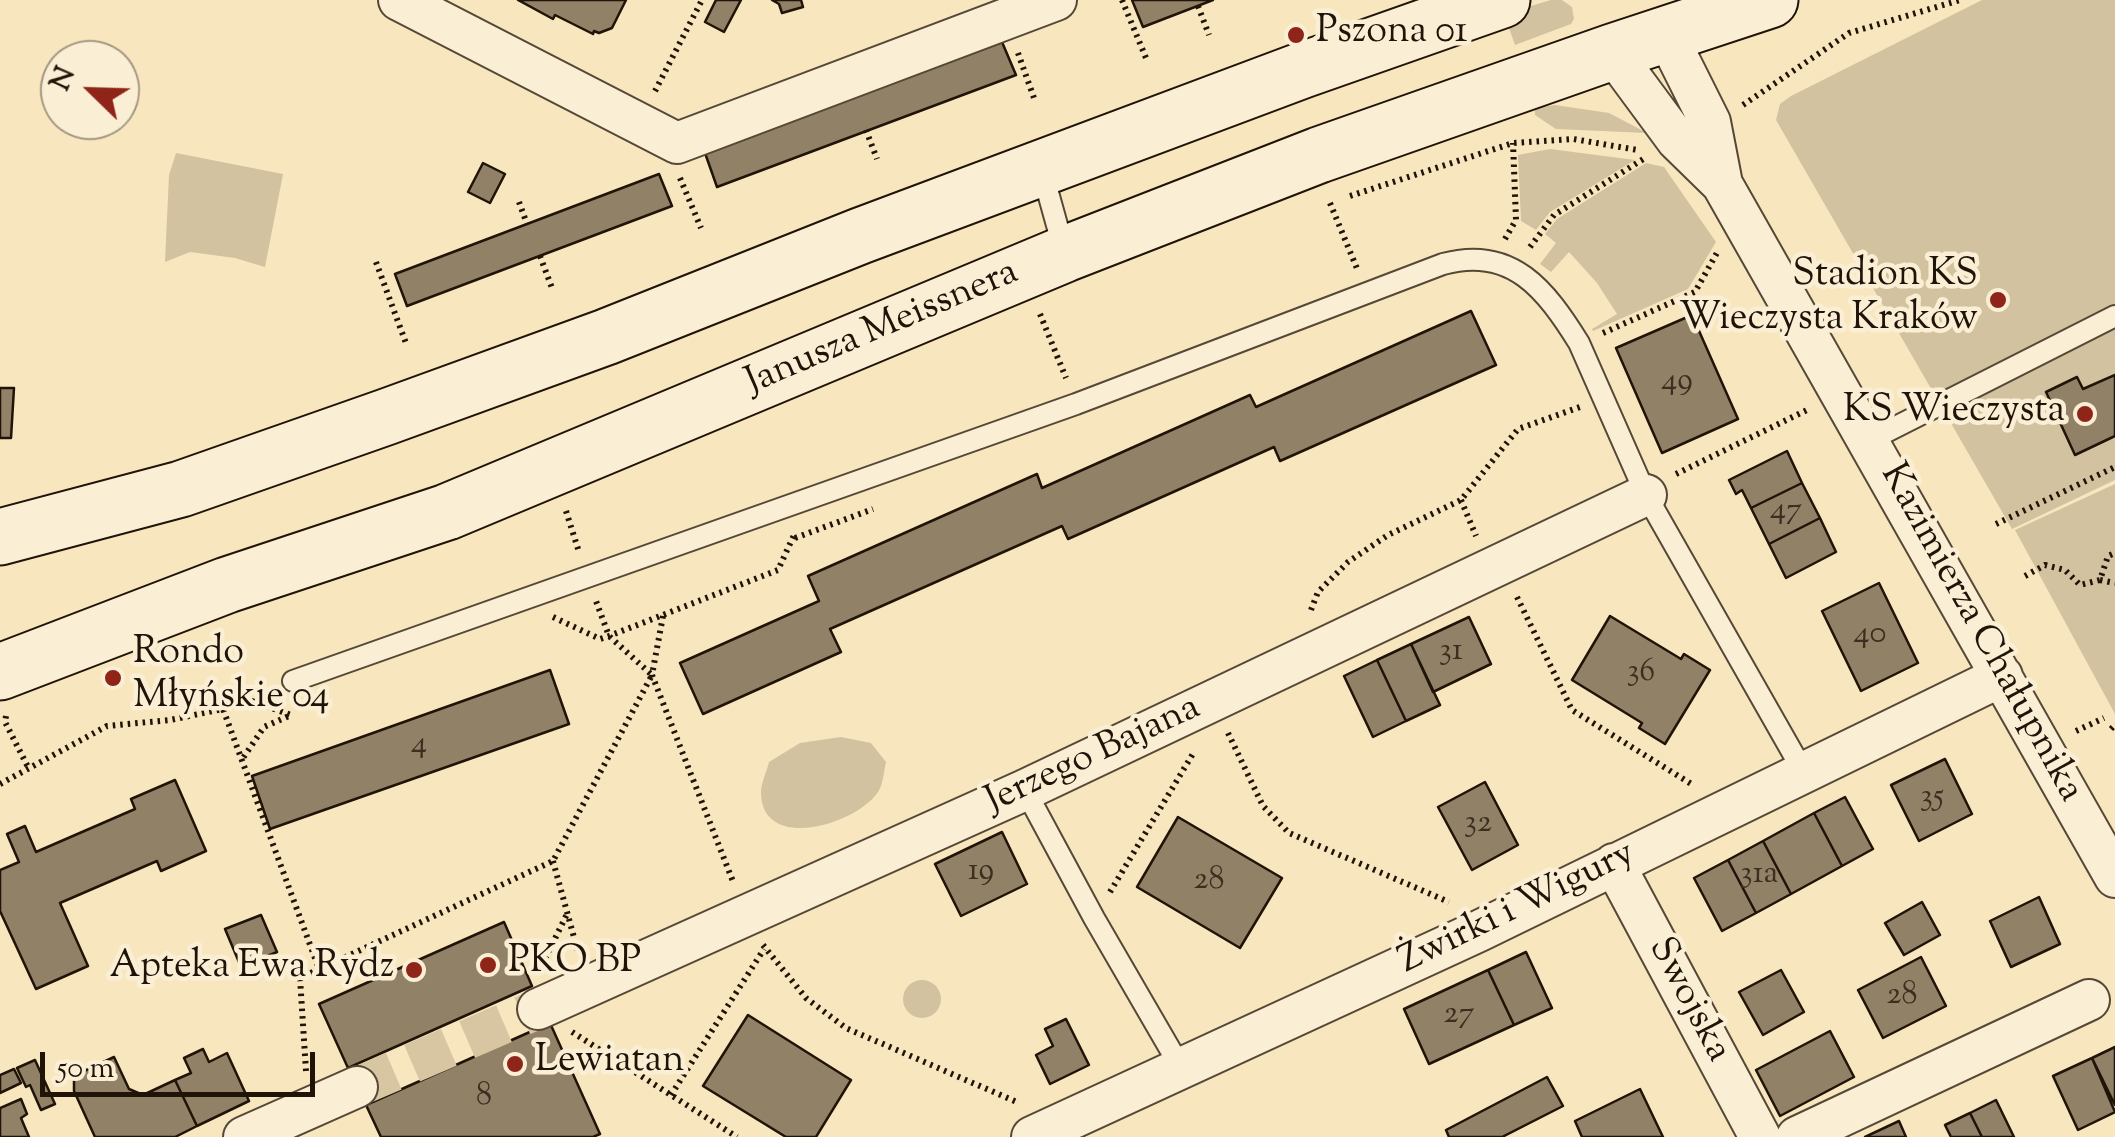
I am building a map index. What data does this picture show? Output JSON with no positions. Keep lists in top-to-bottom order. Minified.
{"streets":{"main road":["Janusza Meissnera"],"street":["Kazimierza Chałupnika","Jerzego Bajana","Żwirki i Wigury","Swojska"]},"crossings":[["Janusza Meissnera","Kazimierza Chałupnika"],["Kazimierza Chałupnika","Żwirki i Wigury"],["Żwirki i Wigury","Swojska"]],"places":["Pszona 01","Stadion KS Wieczysta Kraków","KS Wieczysta","Rondo Młyńskie 04","PKO BP","Apteka Ewa Rydz","Lewiatan"],"house_numbers":["49","47","40","31","36","4","35","32","19","31a","28","28","27","8"],"scale_bar":"50 m","north":"top left"}
